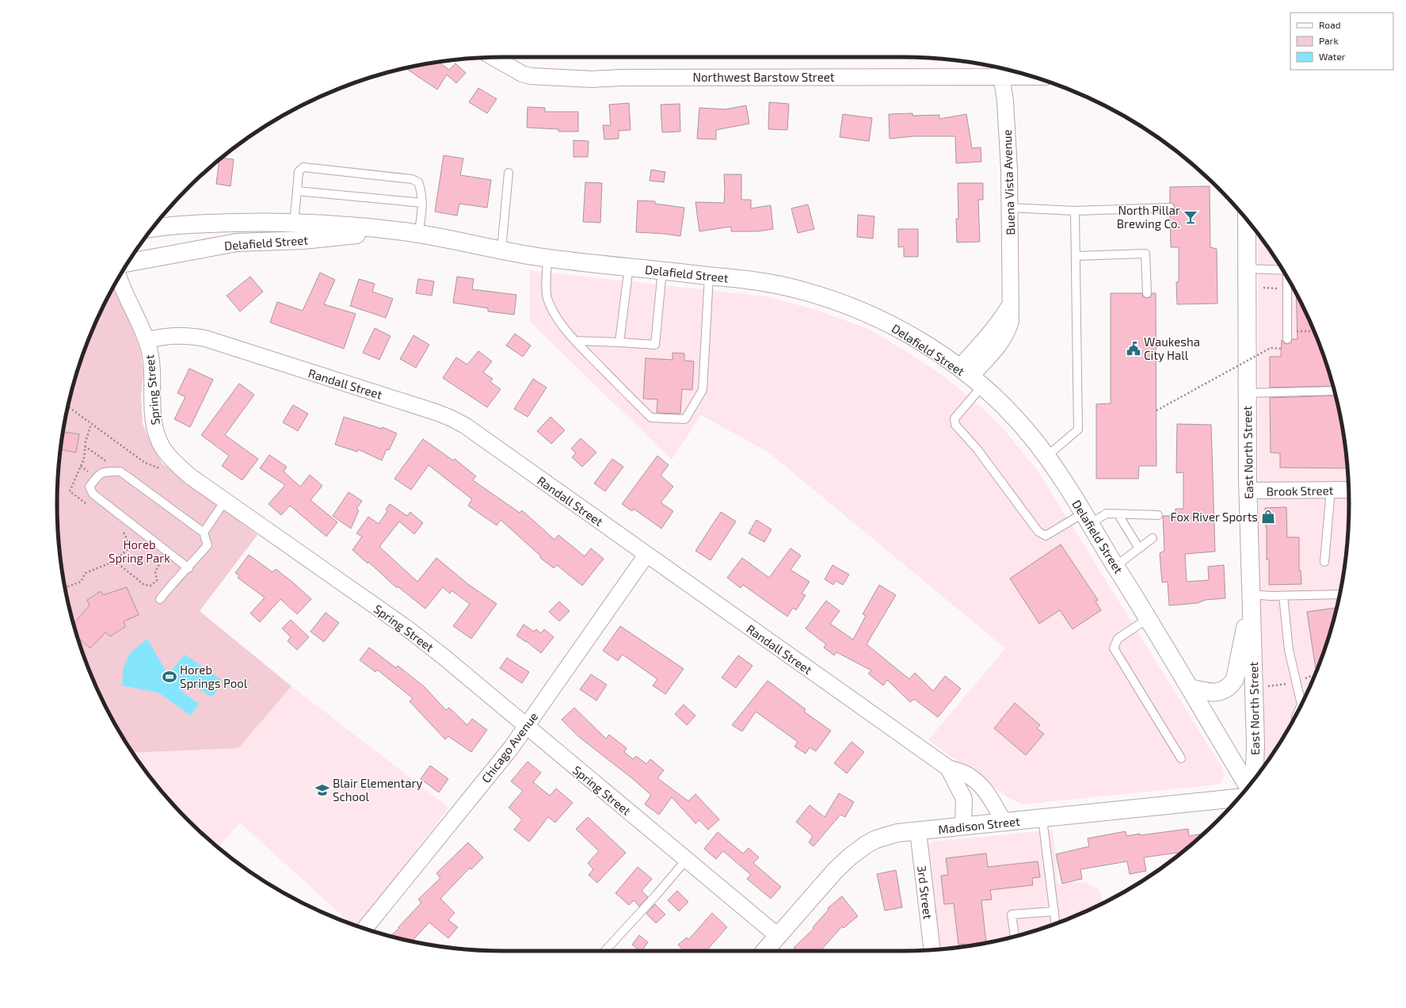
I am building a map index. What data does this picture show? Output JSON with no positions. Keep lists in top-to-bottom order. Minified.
{"streets":{"main road":["Delafield Street","East North Street","Madison Street"],"street":["Northwest Barstow Street","Buena Vista Avenue","Randall Street","Spring Street","Brook Street","Chicago Avenue","3rd Street"]},"crossings":[["Northwest Barstow Street","Buena Vista Avenue"],["Buena Vista Avenue","Delafield Street"],["Randall Street","Spring Street"],["Randall Street","Chicago Avenue"],["Randall Street","Madison Street"],["Spring Street","Chicago Avenue"],["Spring Street","Madison Street"],["East North Street","Brook Street"],["Madison Street","3rd Street"]],"parks":["Horeb Spring Park"],"places":{"bar":["North Pillar Brewing Co."],"public building":["Waukesha City Hall"],"shop":["Fox River Sports"],"sports":["Horeb Springs Pool"],"school or university":["Blair Elementary School"]},"legend":["Road","Park","Water"]}
